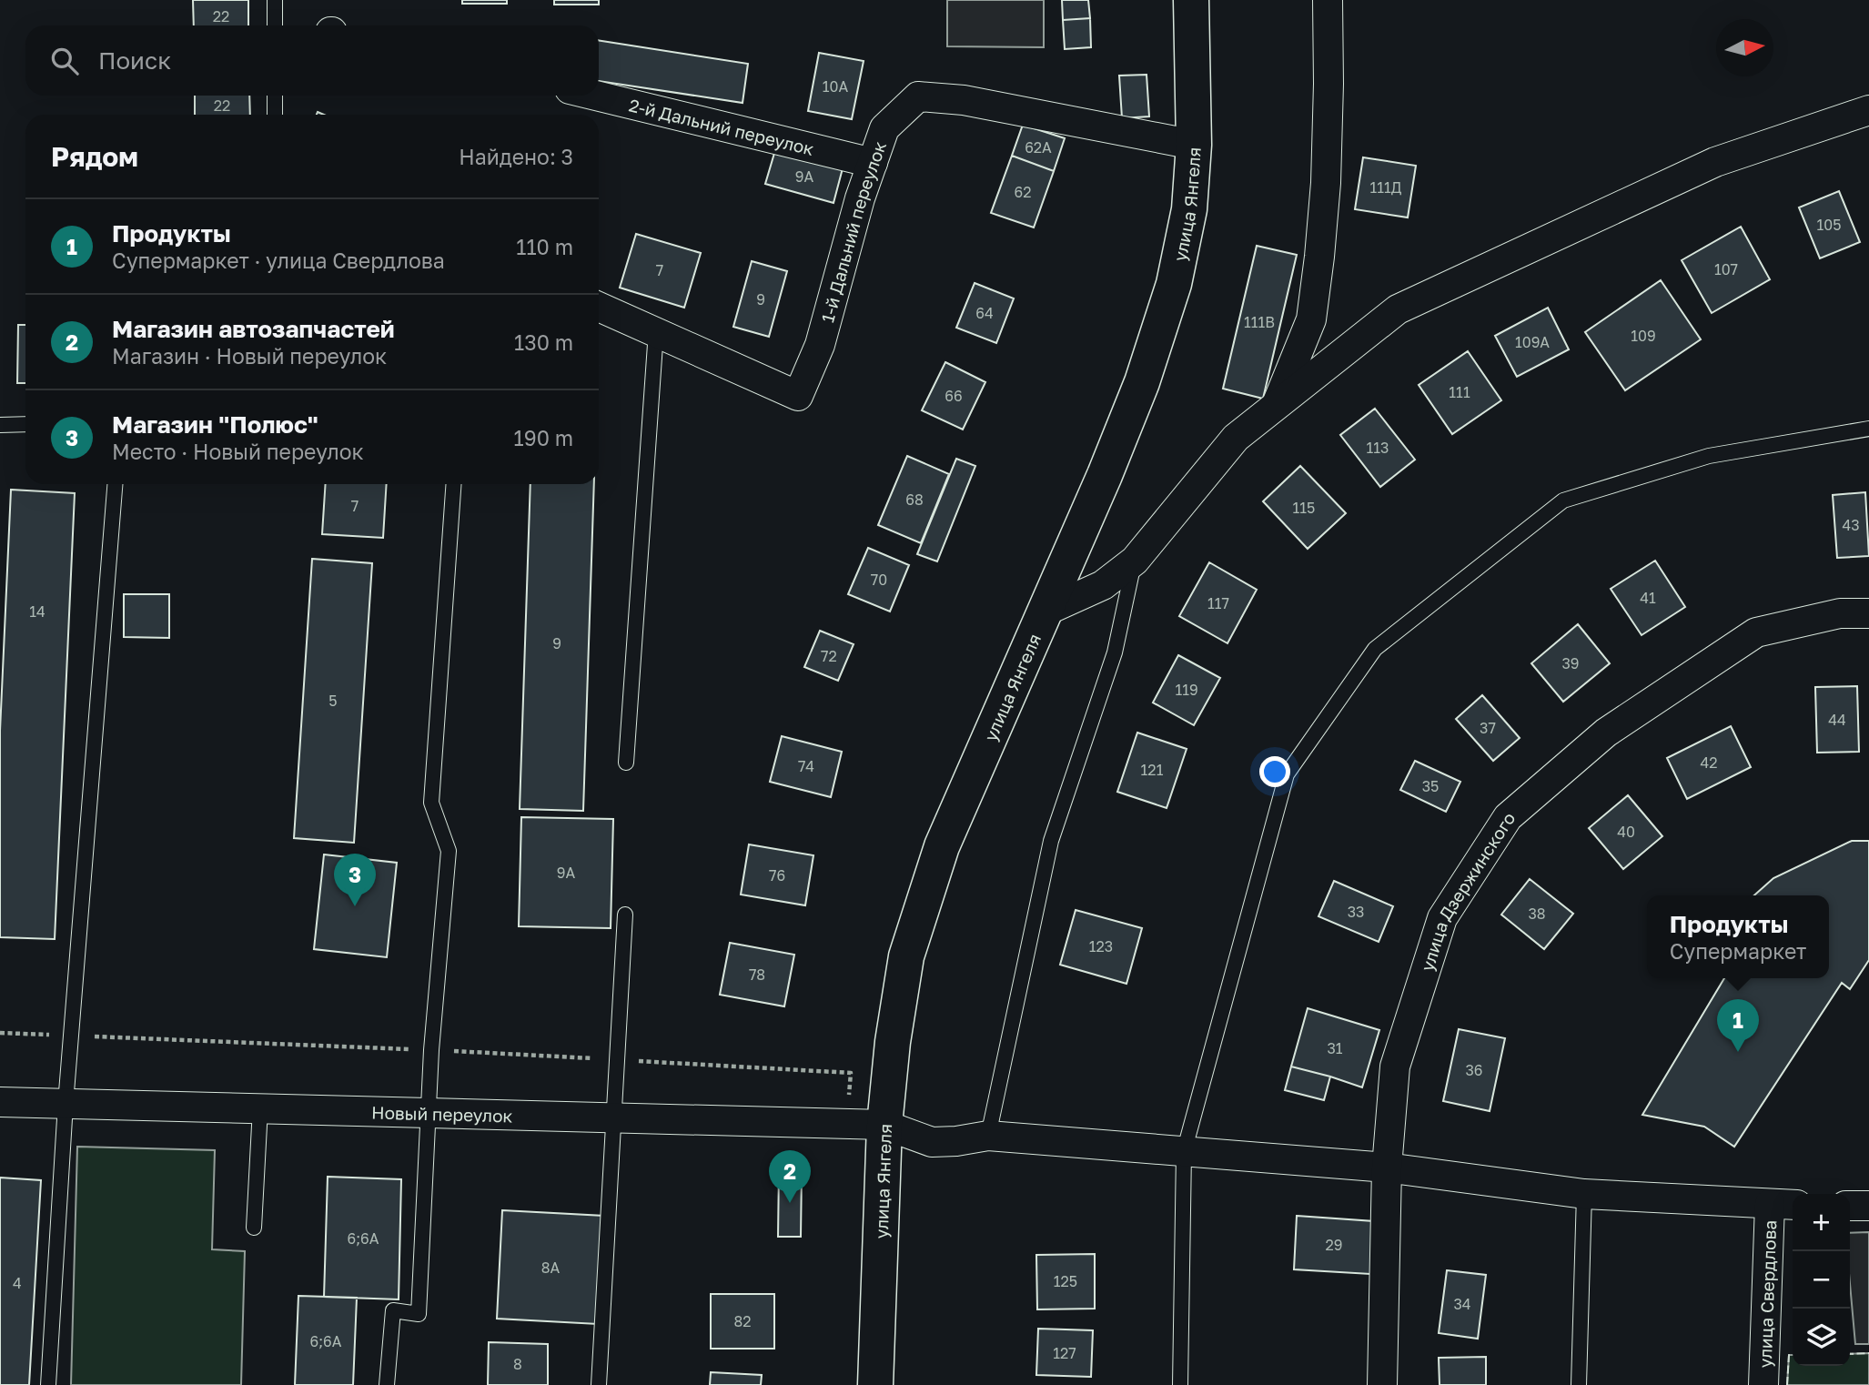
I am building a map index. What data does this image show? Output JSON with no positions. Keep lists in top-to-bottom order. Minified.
{"streets":{"main road":["улица Янгеля"],"street":["2-й Дальний переулок","1-й Дальний переулок","улица Дзержинского","Новый переулок","улица Свердлова"]},"crossings":[["2-й Дальний переулок","1-й Дальний переулок"],["улица Янгеля","1-й Дальний переулок"],["улица Янгеля","Новый переулок"],["улица Дзержинского","Новый переулок"],["Новый переулок","улица Свердлова"]],"house_numbers":["22","10А","22","62А","9А","111Д","62","105","107","7","9","64","111В","109","109А","111","66","113","68","7","115","43","70","41","117","14","9","72","39","119","5","44","37","42","74","121","35","40","9А","76","33","38","123","78","31","36","6;6А","29","8А","125","4","34","82","6;6А","127","8"],"north":"right","page":{"search":"Поиск","heading":["Рядом","Найдено: 3"],"list":[{"mark":"1","name":"Продукты","note":"Супермаркет · улица Свердлова","value":"110 m"},{"mark":"2","name":"Магазин автозапчастей","note":"Магазин · Новый переулок","value":"130 m"},{"mark":"3","name":"Магазин \"Полюс\"","note":"Место · Новый переулок","value":"190 m"}],"pins":["3","1","2"],"popup":["Продукты","Супермаркет"],"map_buttons":["+","−"]}}
